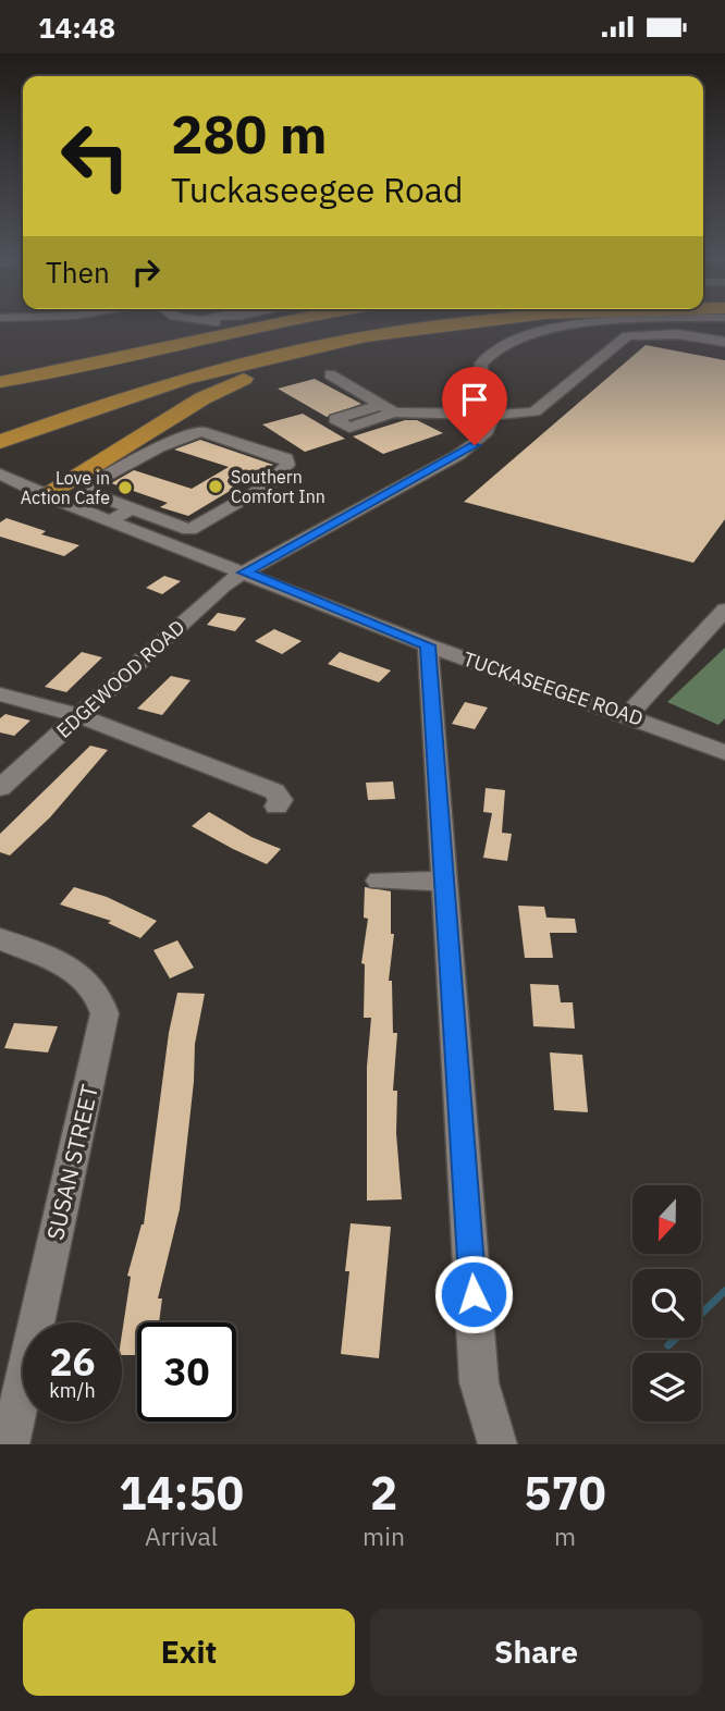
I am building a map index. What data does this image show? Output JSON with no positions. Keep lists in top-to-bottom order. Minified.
{"streets":{"street":["EDGEWOOD ROAD","TUCKASEEGEE ROAD","SUSAN STREET"]},"crossings":[["EDGEWOOD ROAD","TUCKASEEGEE ROAD"]],"places":["Southern Comfort Inn","Love in Action Cafe"],"north":"bottom","page":{"status":"14:48","turn":["280 m","Tuckaseegee Road"],"then":"Then","speed":"26 km/h","limit":"30","eta":["14:50","Arrival","2","min","570","m"],"buttons":["Exit","Share"]}}
